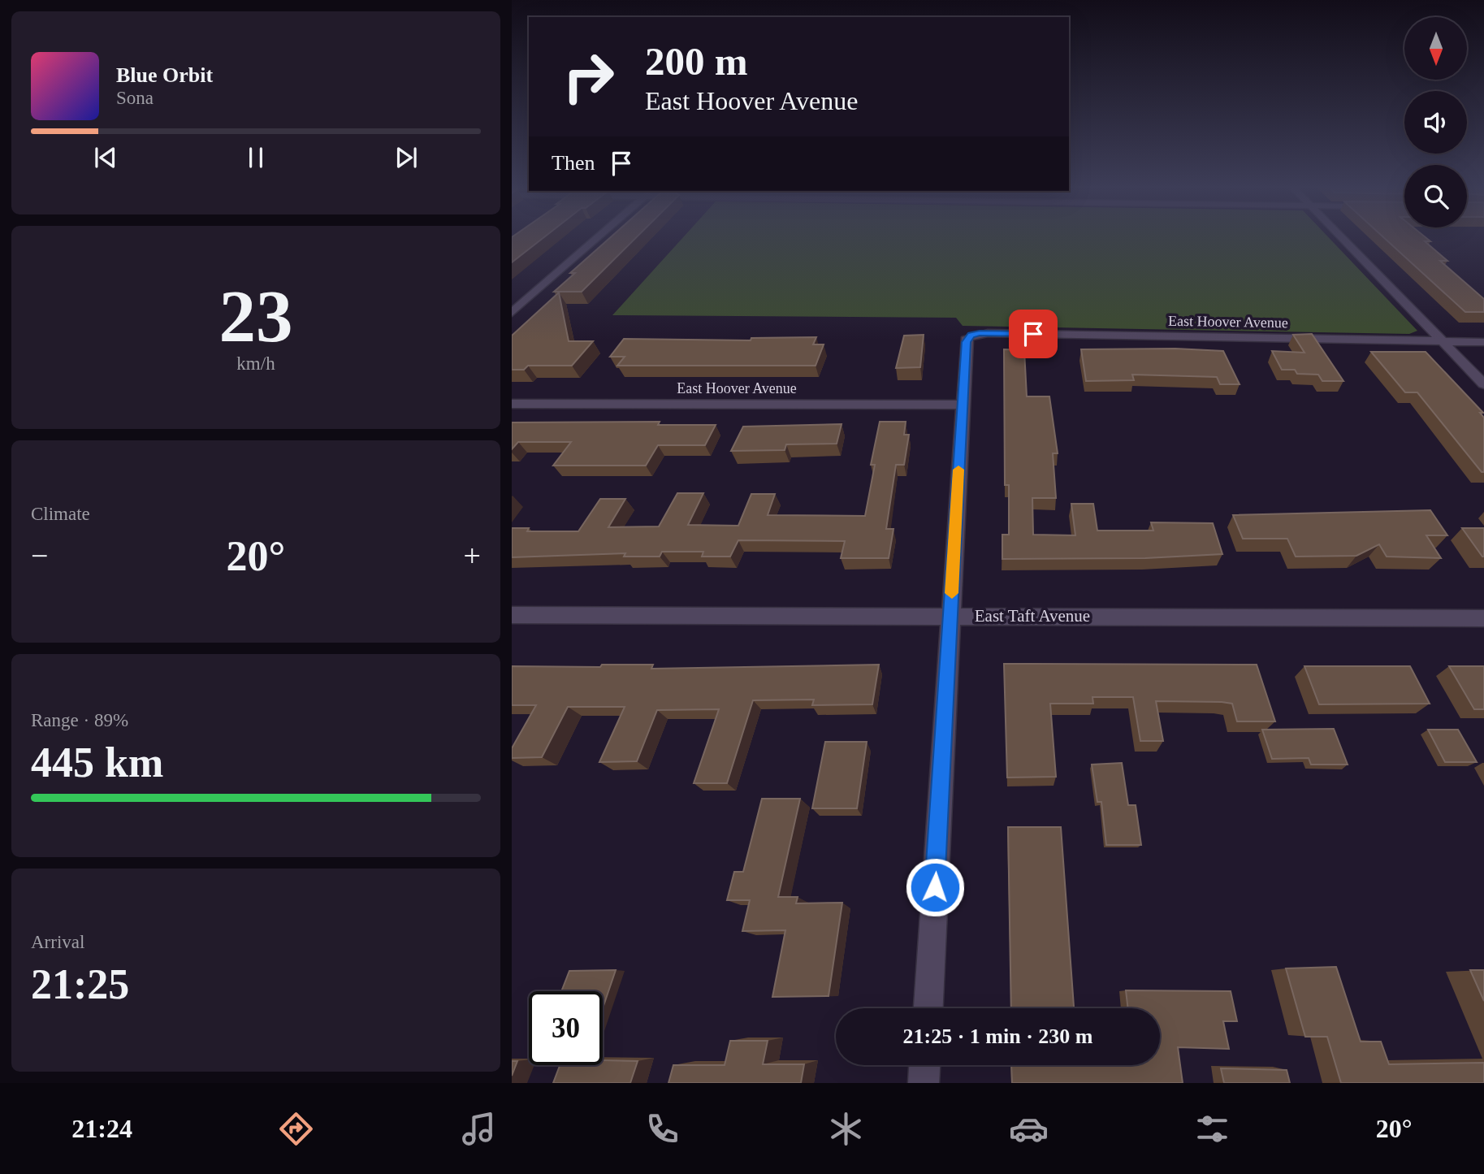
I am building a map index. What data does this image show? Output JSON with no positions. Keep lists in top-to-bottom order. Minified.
{"streets":{"street":["East Hoover Avenue","East Taft Avenue"]},"north":"bottom","page":{"turn":["200 m","East Hoover Avenue"],"song":["Blue Orbit","Sona"],"then":"Then","tile":[["23","km/h"],"Climate",["Range · 89%","445 km"],["Arrival","21:25"]],"heat":["−","20°","+"],"limit":"30","trip":"21:25 · 1 min · 230 m","tabs":["21:24","20°"]}}
